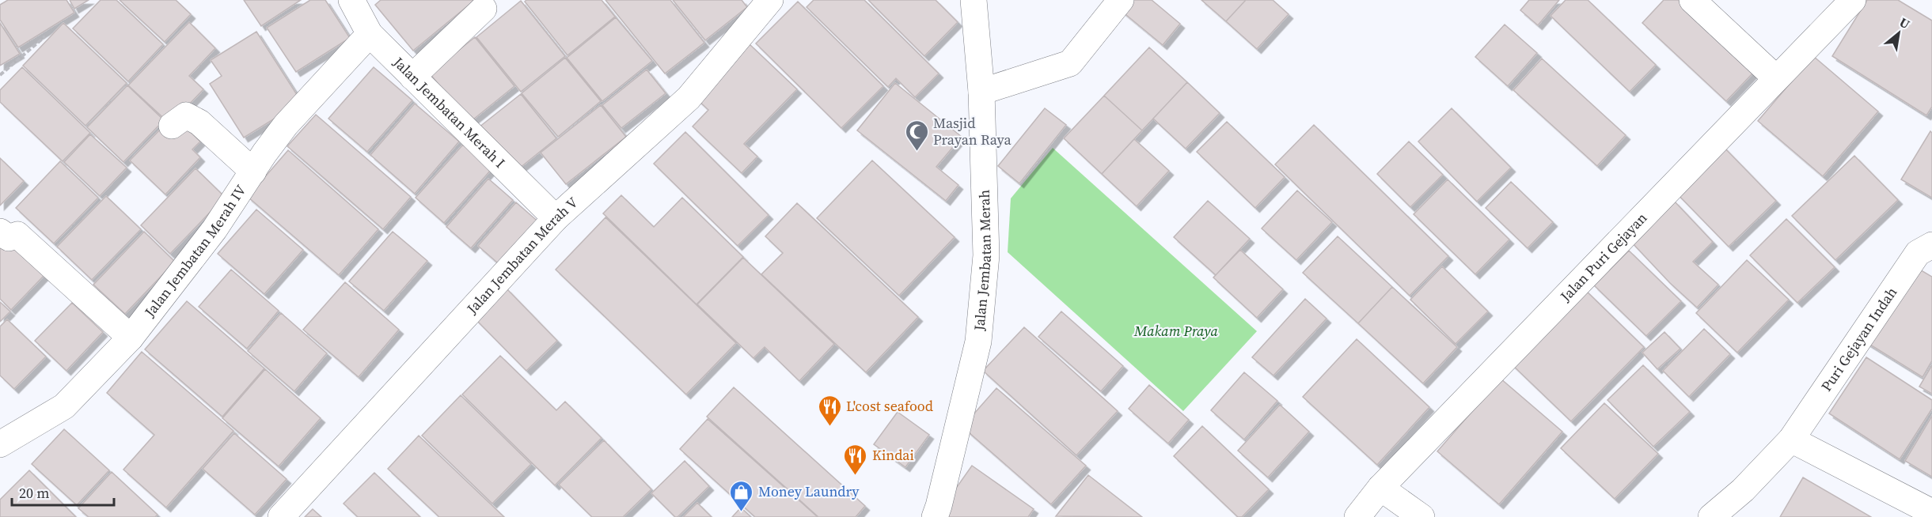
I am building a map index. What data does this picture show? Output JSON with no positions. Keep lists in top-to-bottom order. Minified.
{"streets":{"street":["Jalan Jembatan Merah I","Jalan Jembatan Merah IV","Jalan Jembatan Merah V","Jalan Puri Gejayan","Jalan Jembatan Merah","Puri Gejayan Indah"]},"crossings":[["Jalan Jembatan Merah I","Jalan Jembatan Merah IV"],["Jalan Jembatan Merah I","Jalan Jembatan Merah V"]],"parks":["Makam Praya"],"places":{"mosque":["Masjid Prayan Raya"],"restaurant":["L'cost seafood","Kindai"],"shop":["Money Laundry"]},"scale_bar":"20 m","north":"top right"}
